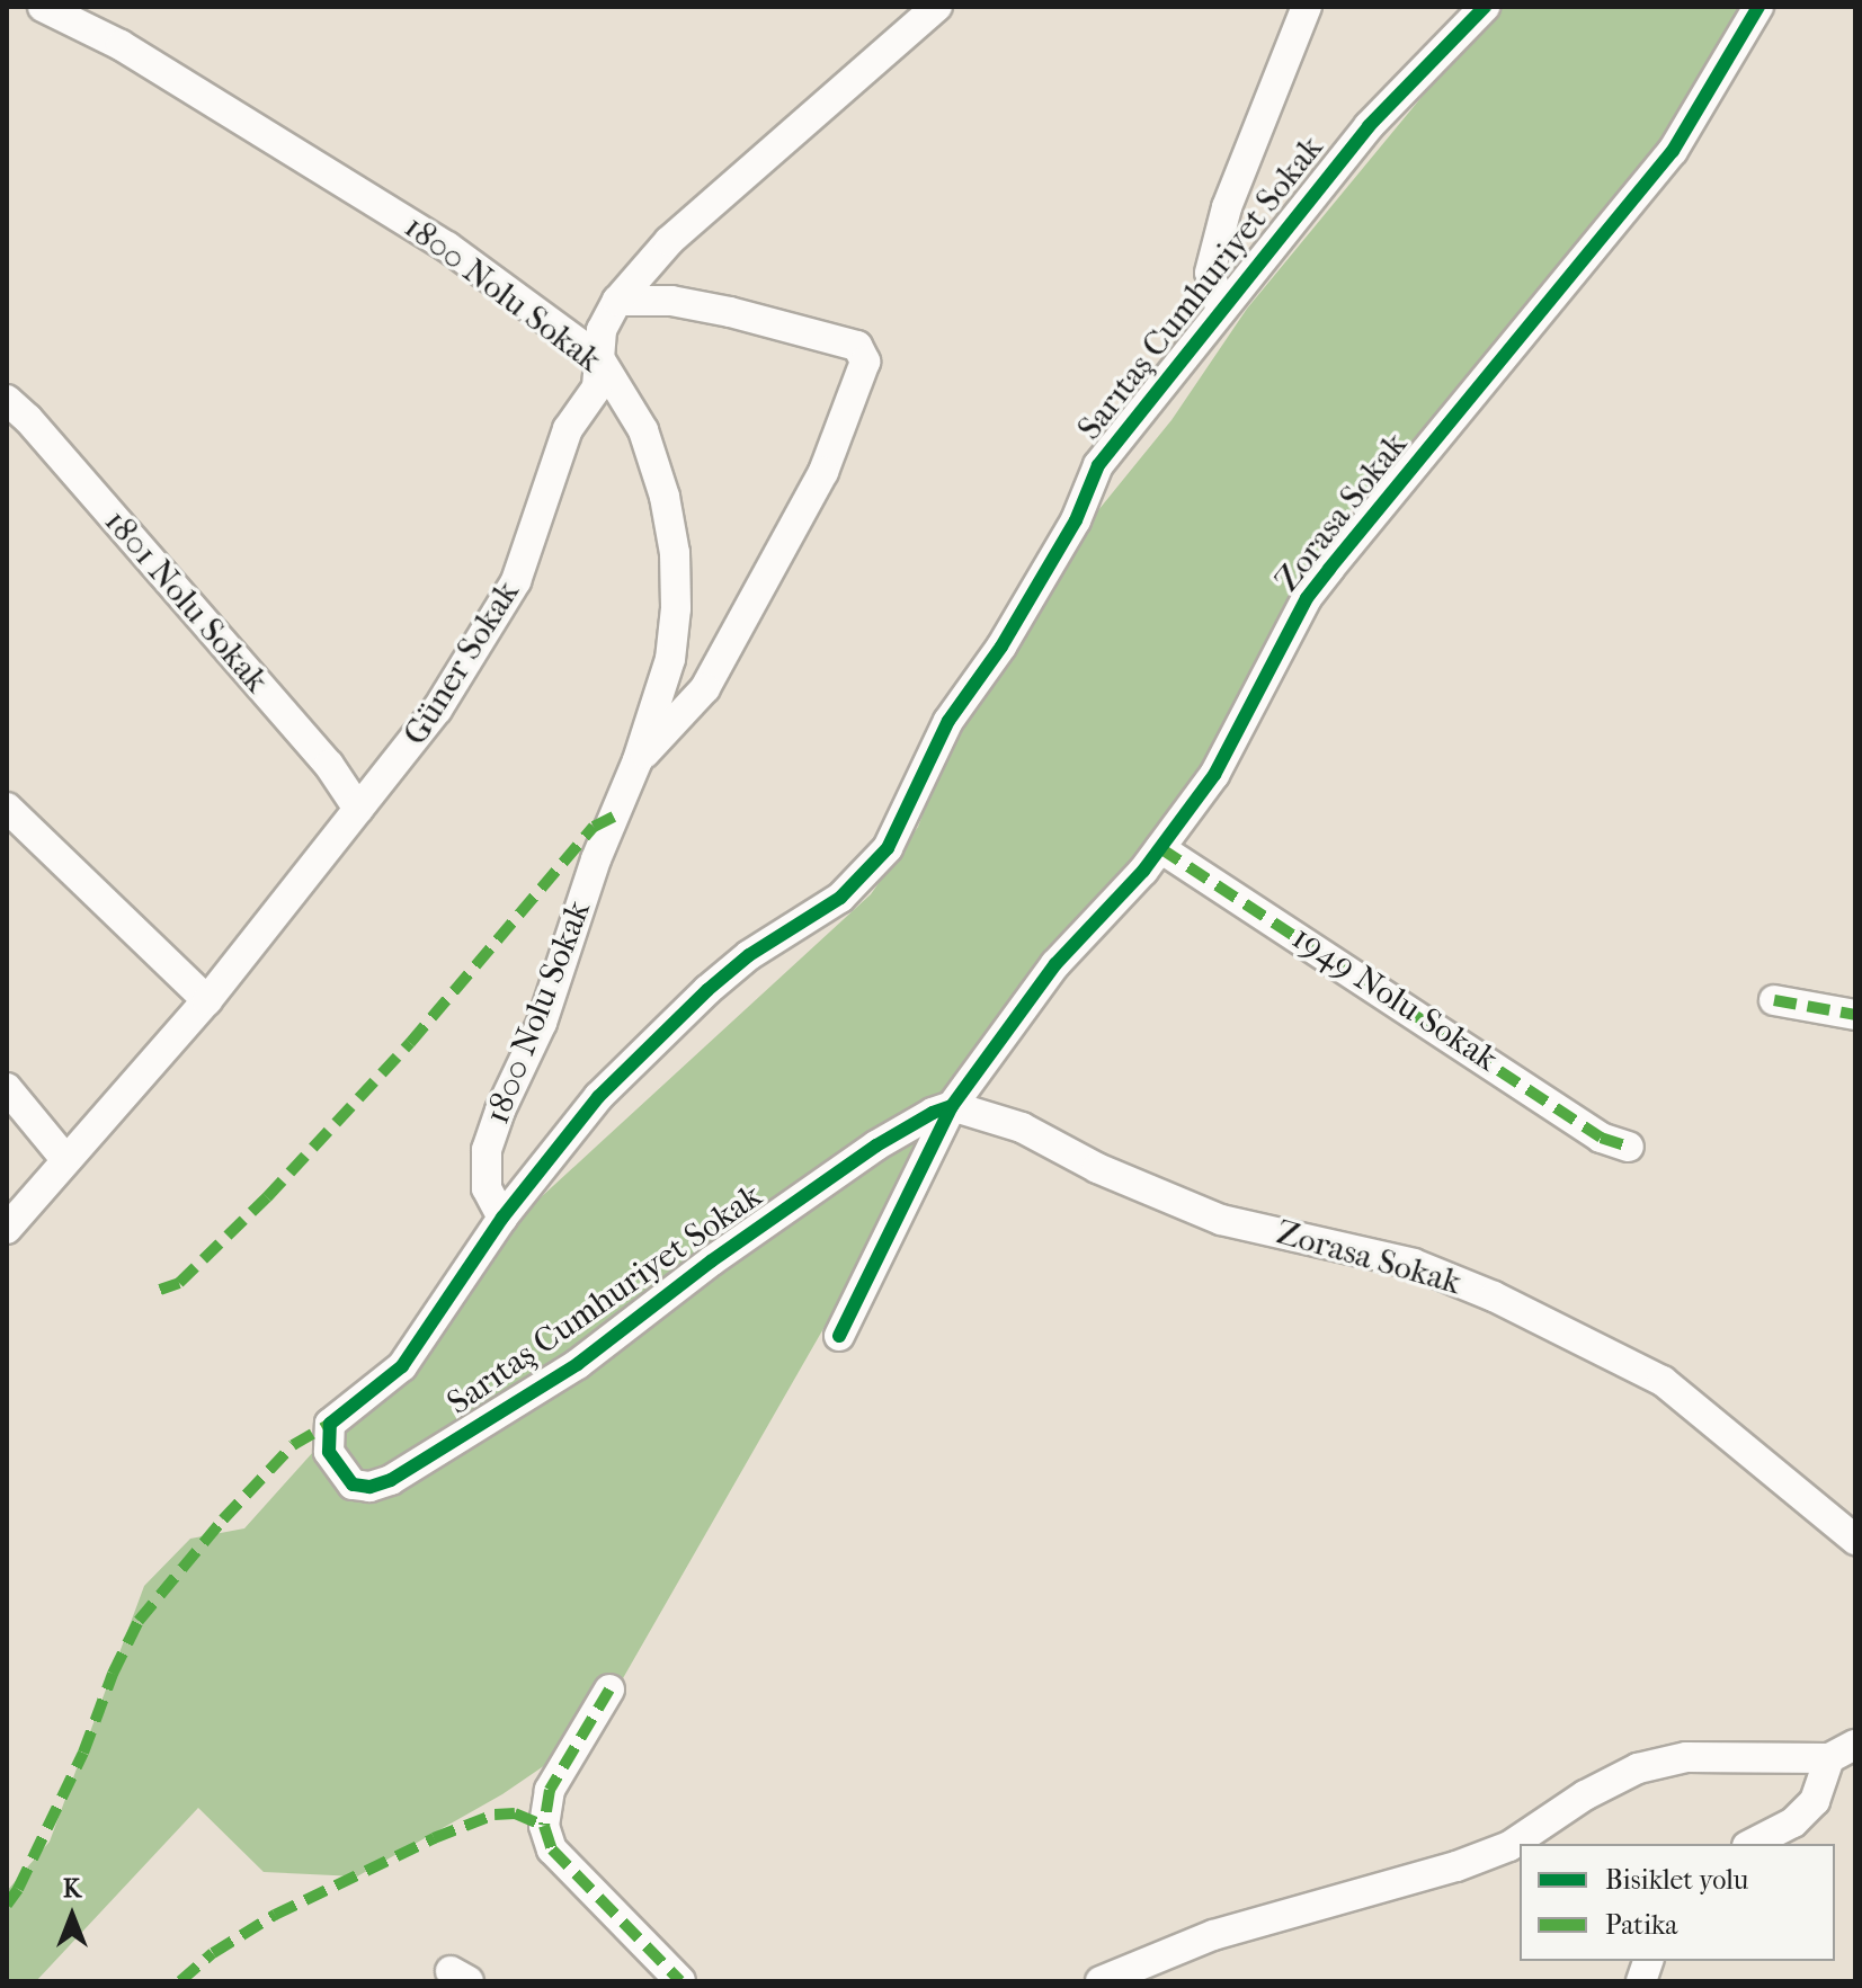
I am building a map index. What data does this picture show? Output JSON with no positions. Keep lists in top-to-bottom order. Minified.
{"streets":{"street":["Sarıtaş Cumhuriyet Sokak","1800 Nolu Sokak","Zorasa Sokak","1801 Nolu Sokak","Güner Sokak","1949 Nolu Sokak"]},"crossings":[["Sarıtaş Cumhuriyet Sokak","1800 Nolu Sokak"],["Sarıtaş Cumhuriyet Sokak","Zorasa Sokak"],["1800 Nolu Sokak","Güner Sokak"],["Zorasa Sokak","1949 Nolu Sokak"],["1801 Nolu Sokak","Güner Sokak"]],"legend":["Bisiklet yolu","Patika"],"north":"top"}
